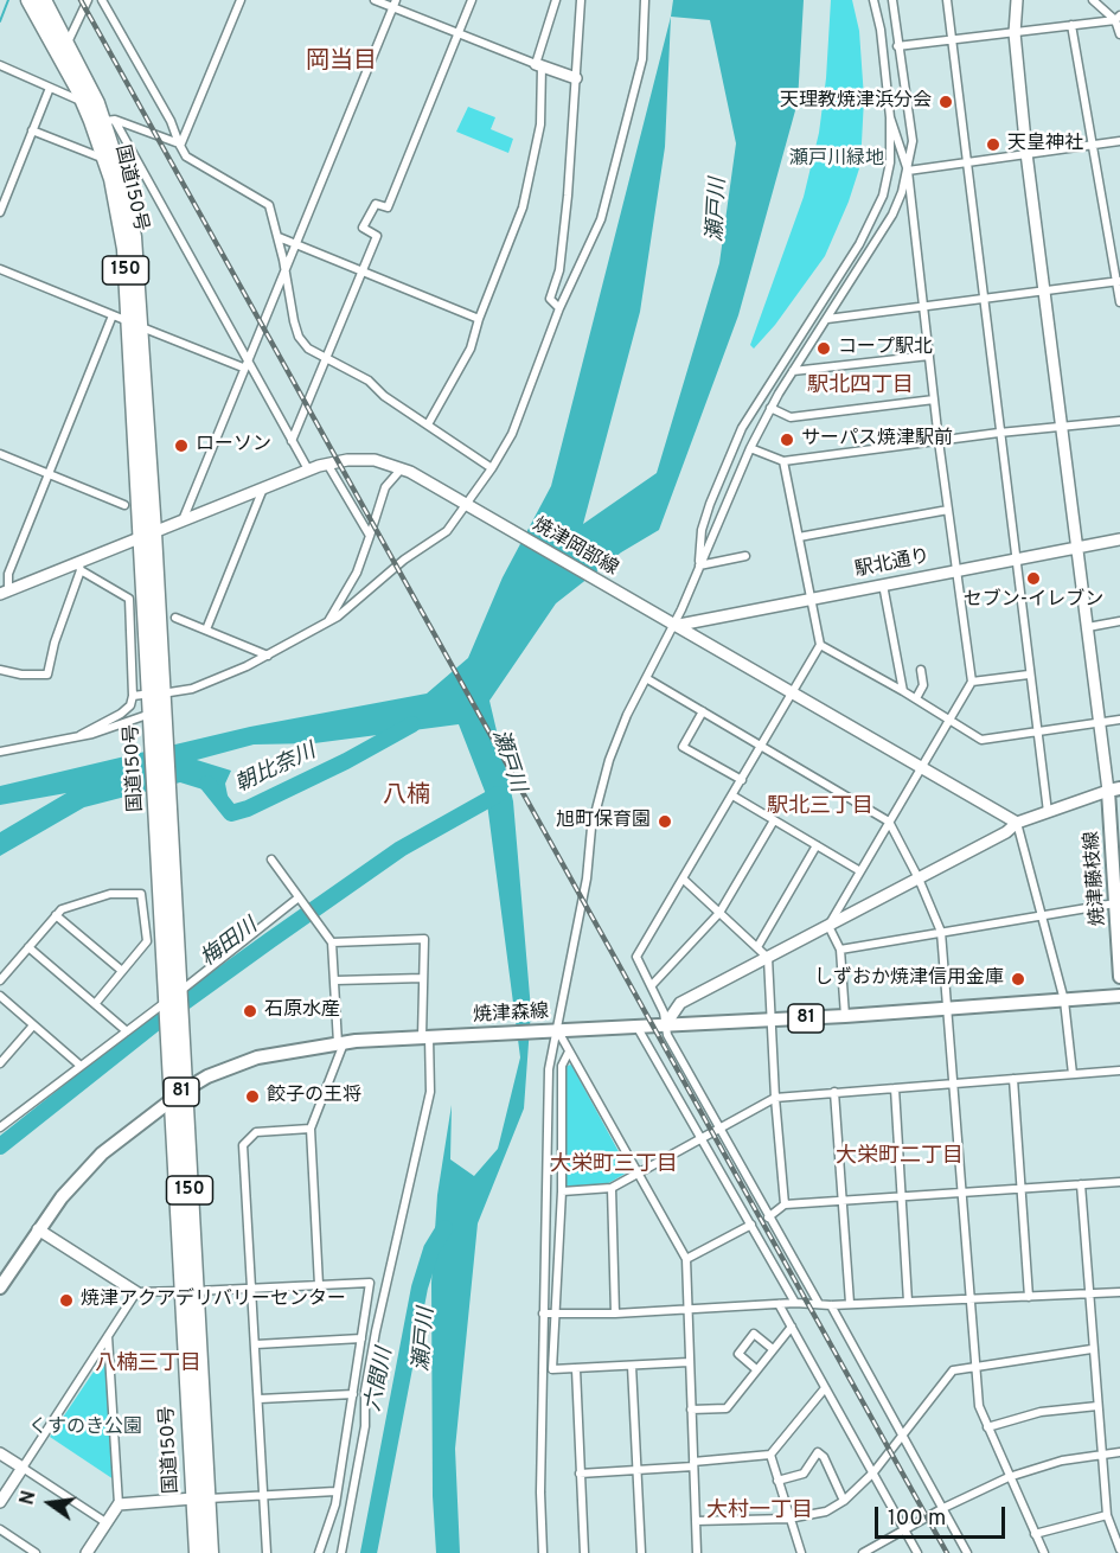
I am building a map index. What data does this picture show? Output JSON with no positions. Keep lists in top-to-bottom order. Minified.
{"streets":{"highway":["国道150号","150"],"main road":["焼津藤枝線","焼津森線","81"],"street":["焼津岡部線","駅北通り"]},"crossings":[["国道150号","焼津岡部線"],["国道150号","焼津森線"],["焼津岡部線","駅北通り"]],"districts":["岡当目","駅北四丁目","八楠","駅北三丁目","大栄町二丁目","大栄町三丁目","八楠三丁目","大村一丁目"],"water":["瀬戸川","朝比奈川","梅田川","六間川"],"parks":["瀬戸川緑地","くすのき公園"],"places":["天理教焼津浜分会","天皇神社","コープ駅北","サーパス焼津駅前","ローソン","セブン-イレブン","旭町保育園","しずおか焼津信用金庫","石原水産","餃子の王将","焼津アクアデリバリーセンター"],"scale_bar":"100 m","north":"left"}
